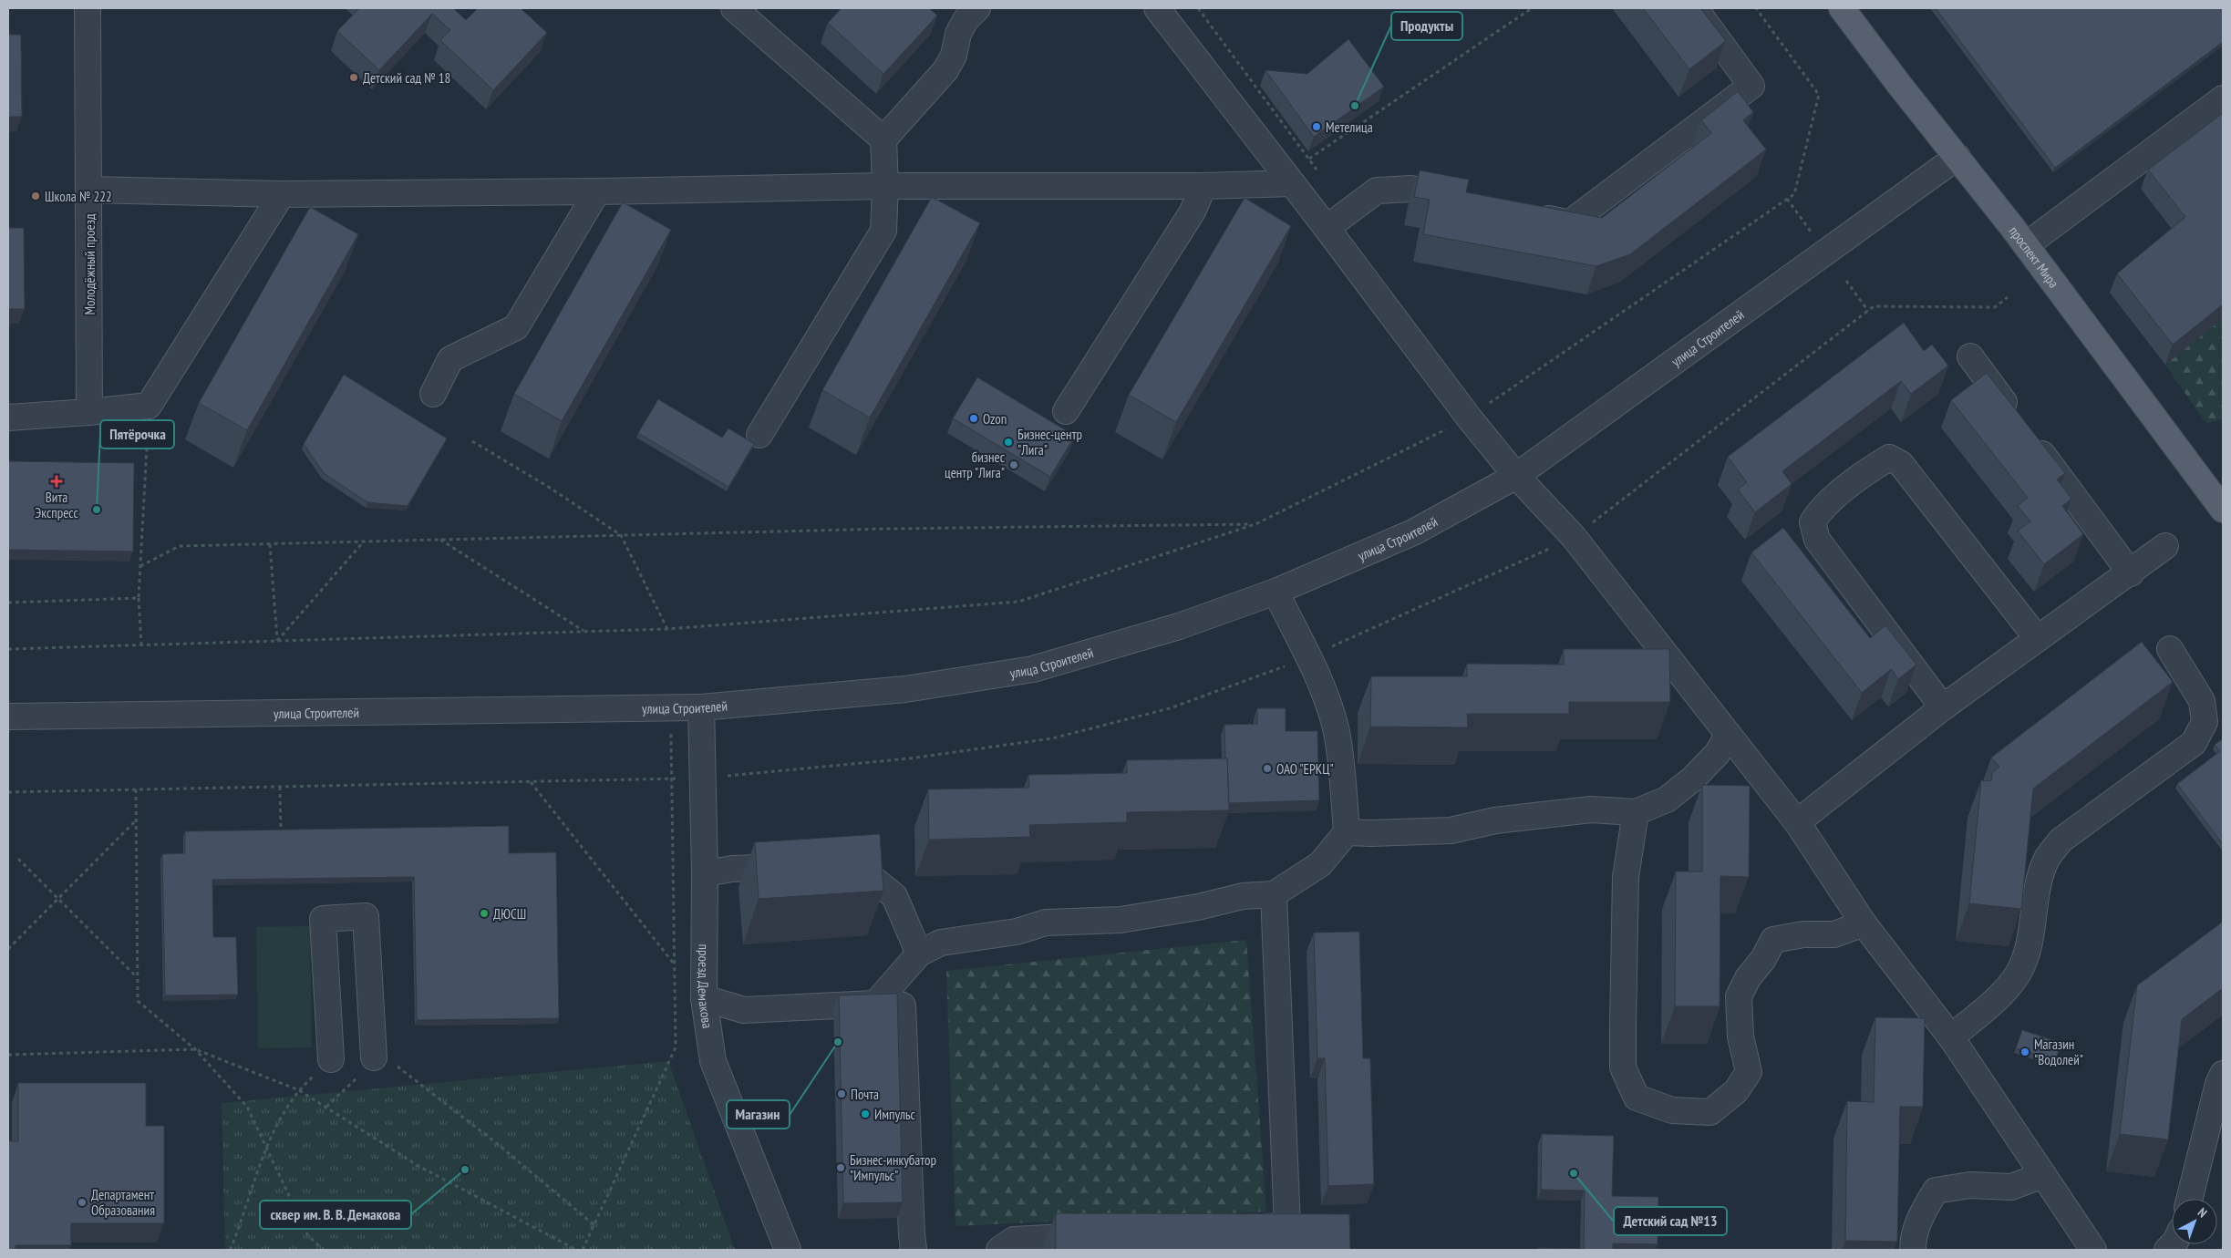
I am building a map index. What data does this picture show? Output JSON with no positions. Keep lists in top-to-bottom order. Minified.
{"streets":{"main road":["проспект Мира"],"street":["Молодёжный проезд","улица Строителей","проезд Демакова"]},"crossings":[["проспект Мира","улица Строителей"],["улица Строителей","проезд Демакова"]],"places":{"other":["Детский сад № 18","Продукты","Метелица","Школа № 222","Ozon","Бизнес-центр \"Лига\"","бизнес центр \"Лига\"","Пятёрочка","ОАО \"ЕРКЦ\"","ДЮСШ","Магазин","Магазин \"Водолей\"","Почта","Импульс","Бизнес-инкубатор \"Импульс\"","сквер им. В. В. Демакова","Детский сад №13","Департамент Образования"],"health":["Вита Экспресс"]},"north":"top right"}
